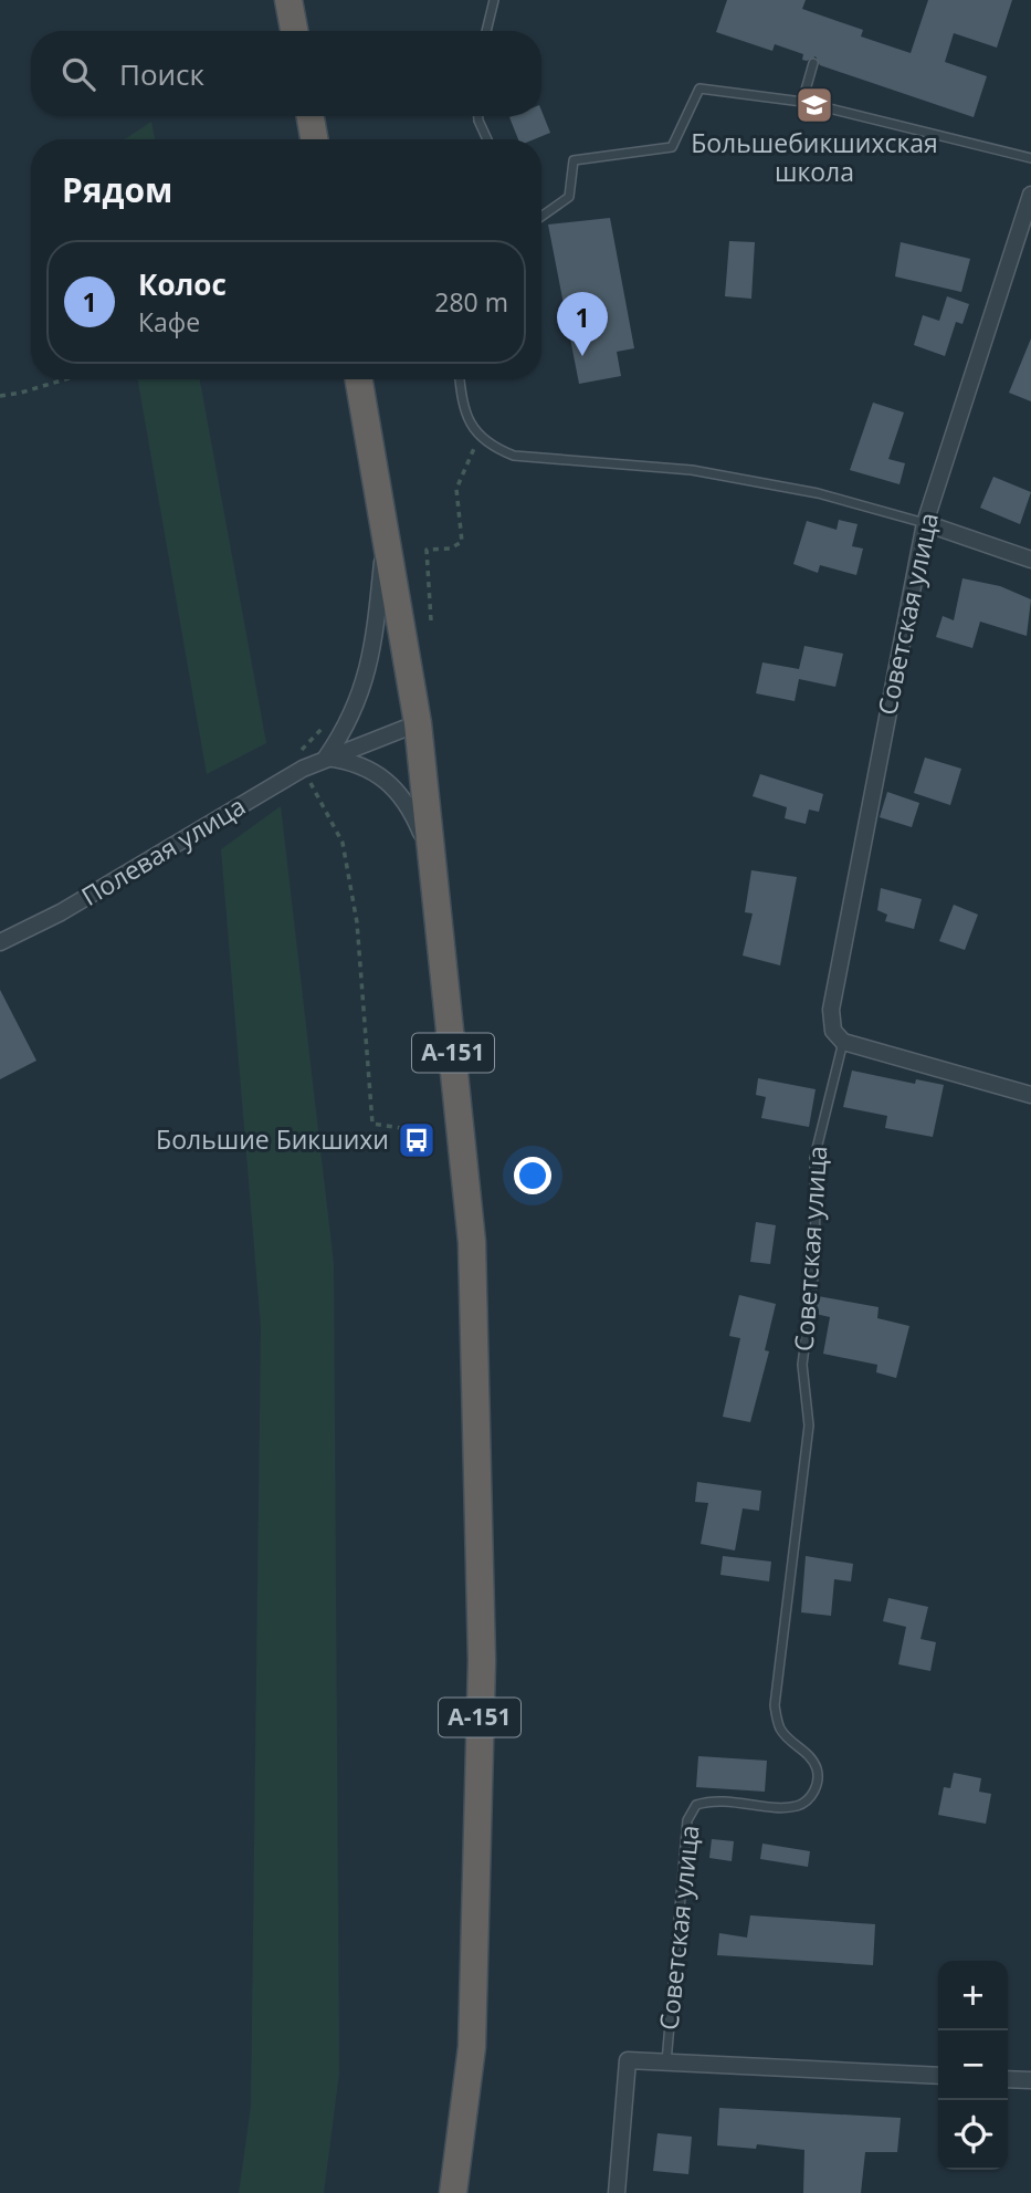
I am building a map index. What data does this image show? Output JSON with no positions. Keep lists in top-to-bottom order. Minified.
{"streets":{"highway":["А-151"],"street":["Советская улица","Полевая улица"]},"crossings":[["Полевая улица","А-151"]],"places":{"school or university":["Большебикшихская школа"],"bus stop":["Большие Бикшихи"]},"page":{"search":"Поиск","heading":"Рядом","list":[{"mark":"1","name":"Колос","note":"Кафе","value":"280 m"}],"pins":"1","map_buttons":["+","−"]}}
